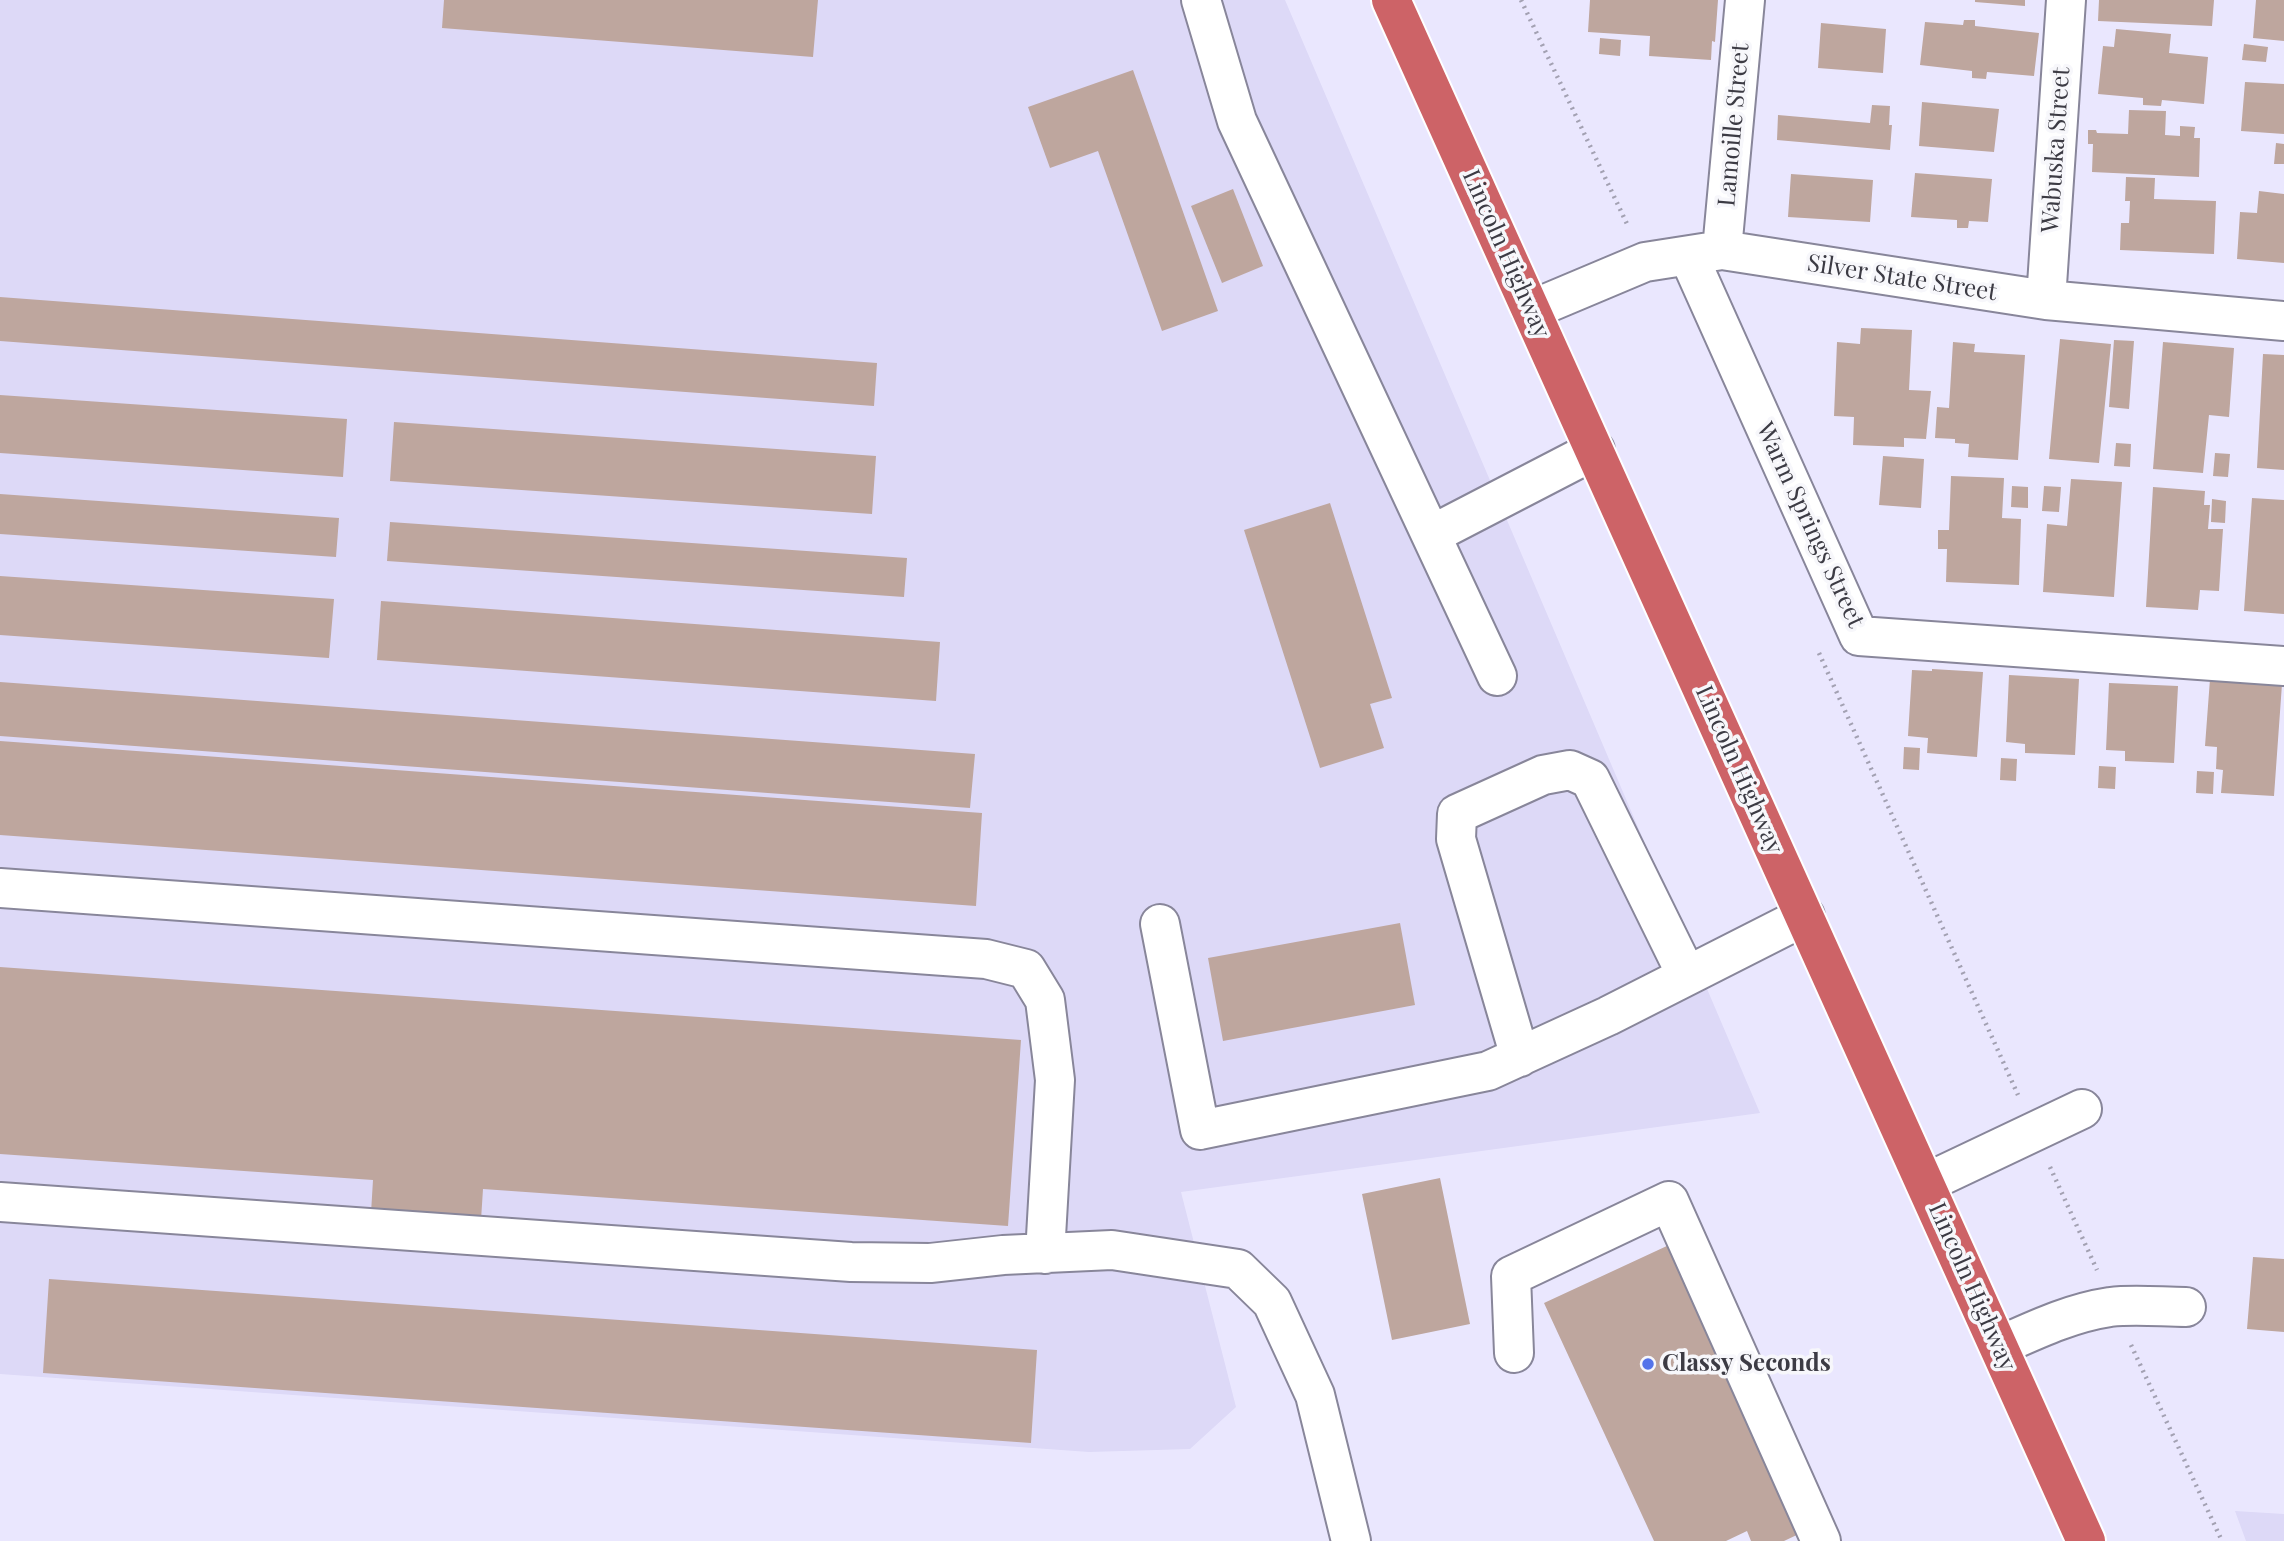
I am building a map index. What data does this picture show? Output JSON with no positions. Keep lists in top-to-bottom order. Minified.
{"streets":{"highway":["Lincoln Highway"],"street":["Lamoille Street","Wabuska Street","Silver State Street","Warm Springs Street"]},"crossings":[["Lamoille Street","Silver State Street"],["Lamoille Street","Warm Springs Street"],["Wabuska Street","Silver State Street"],["Lincoln Highway","Silver State Street"],["Silver State Street","Warm Springs Street"]],"places":["Classy Seconds"]}
